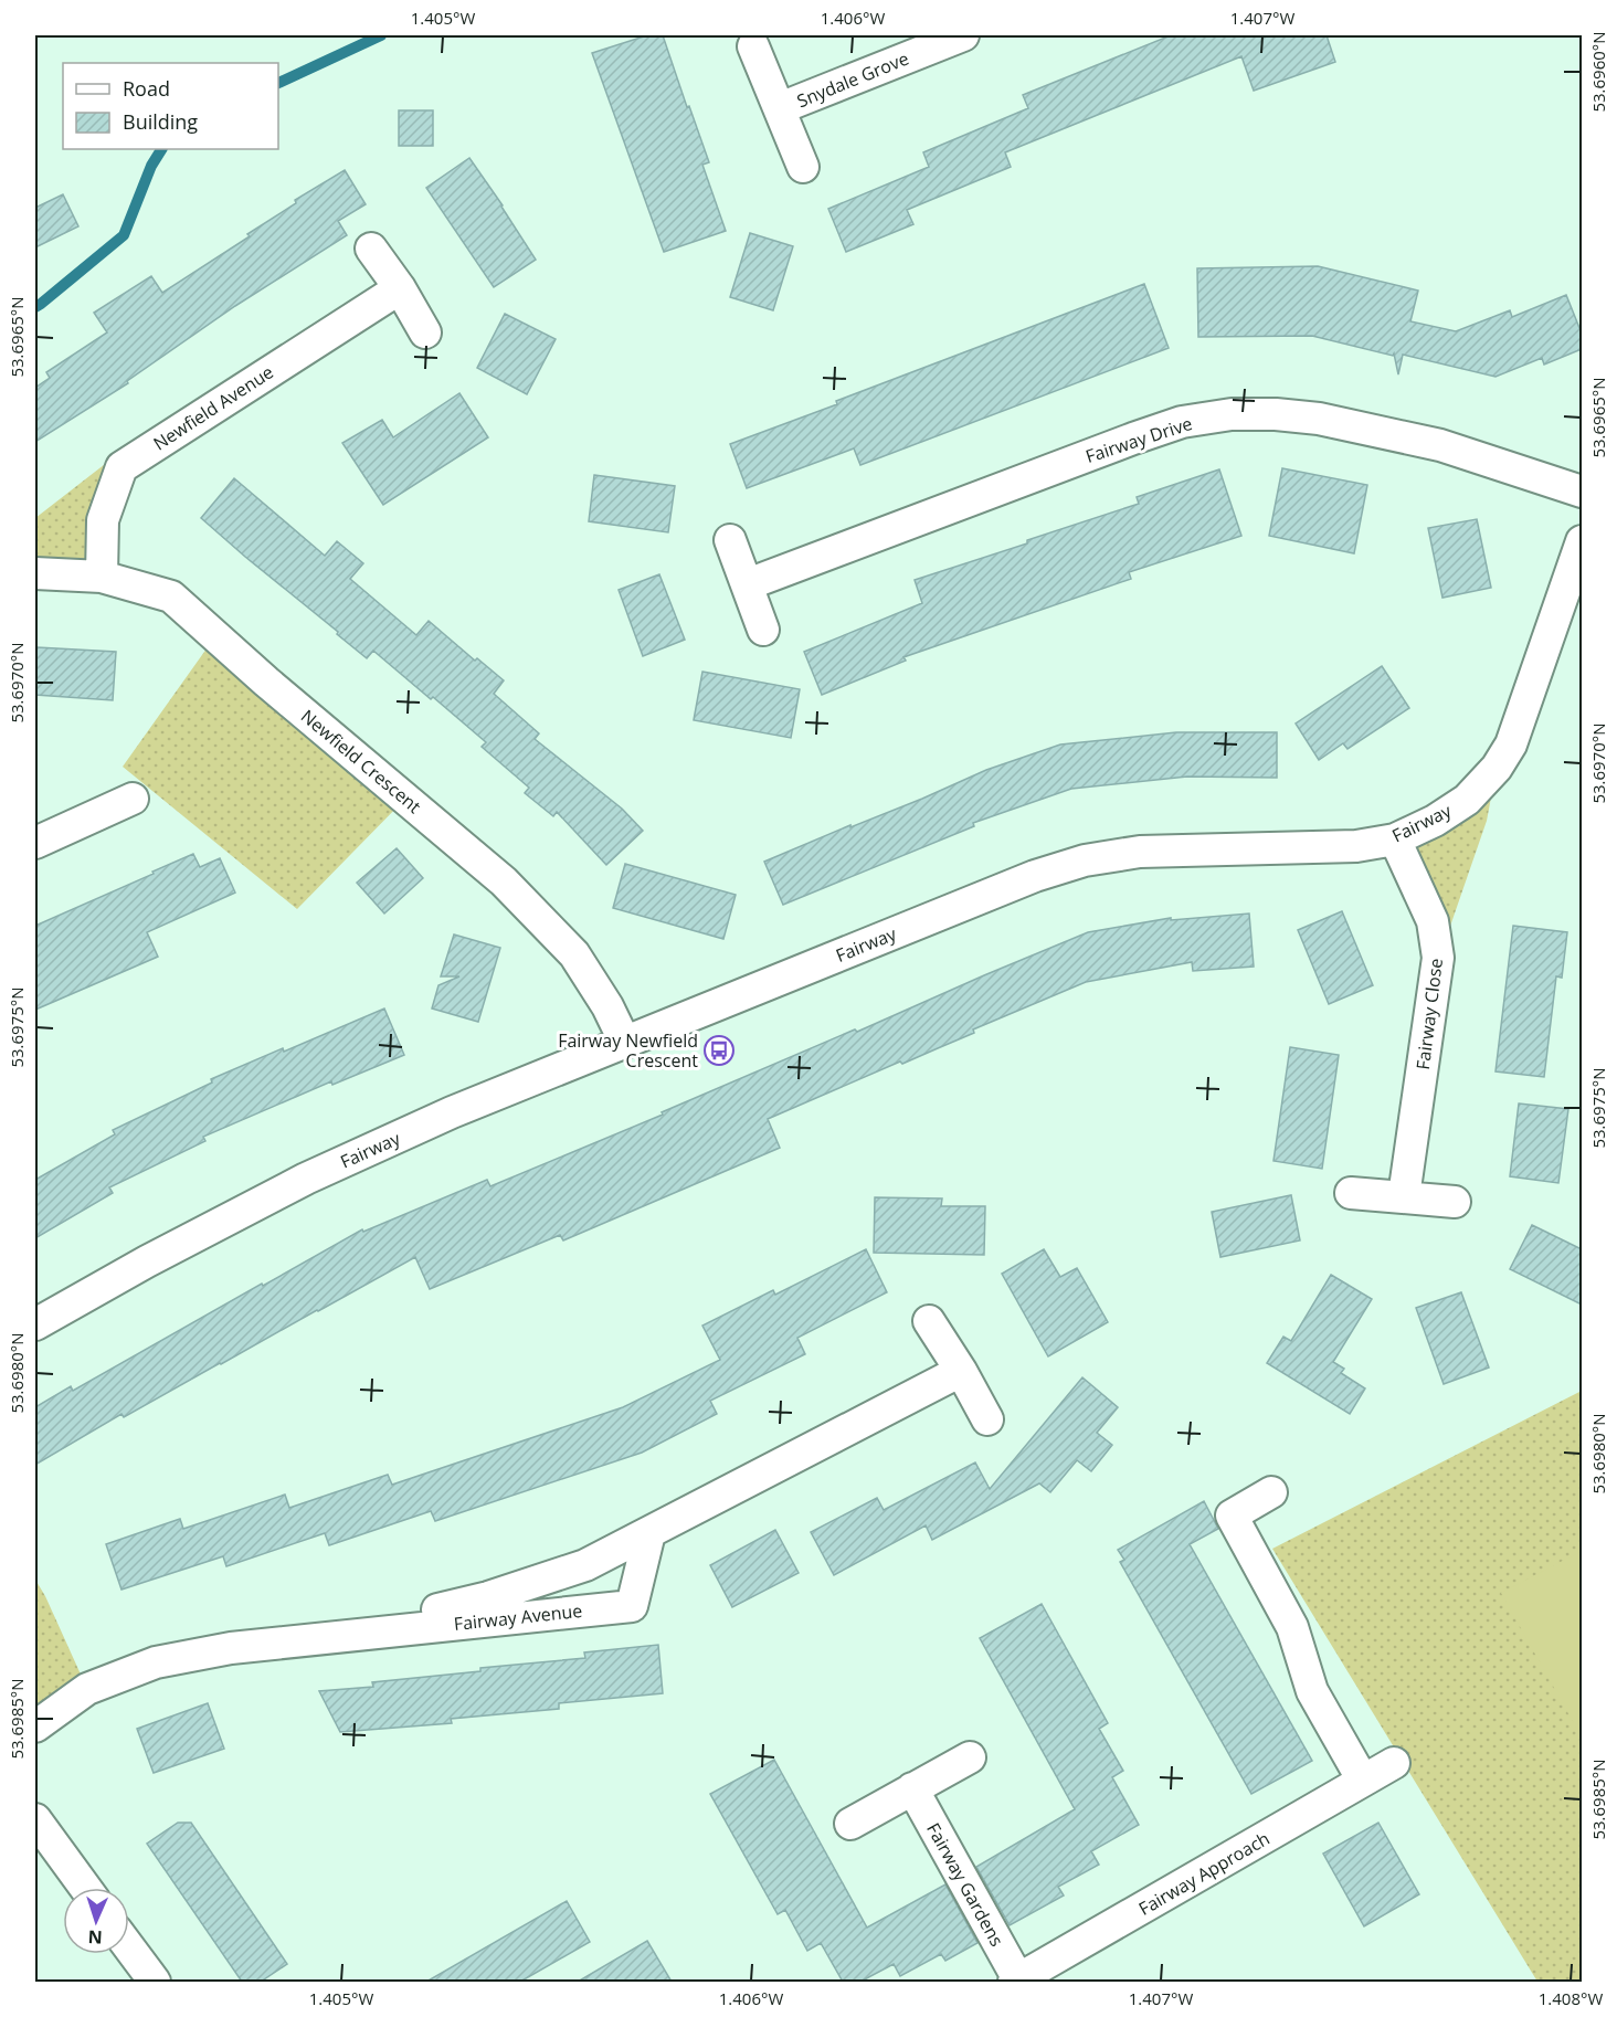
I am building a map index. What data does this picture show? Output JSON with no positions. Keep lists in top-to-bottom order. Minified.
{"streets":{"street":["Snydale Grove","Newfield Avenue","Fairway Drive","Newfield Crescent","Fairway","Fairway Close","Fairway Avenue","Fairway Approach","Fairway Gardens"]},"crossings":[["Newfield Avenue","Newfield Crescent"],["Newfield Crescent","Fairway"],["Fairway","Fairway Close"],["Fairway Approach","Fairway Gardens"]],"places":{"bus stop":["Fairway Newfield Crescent"]},"legend":["Road","Building"],"north":"bottom","coordinates":["1.405°W","1.406°W","1.407°W","53.6960°N","53.6965°N","53.6970°N","53.6975°N","53.6980°N","53.6985°N","1.408°W"]}
